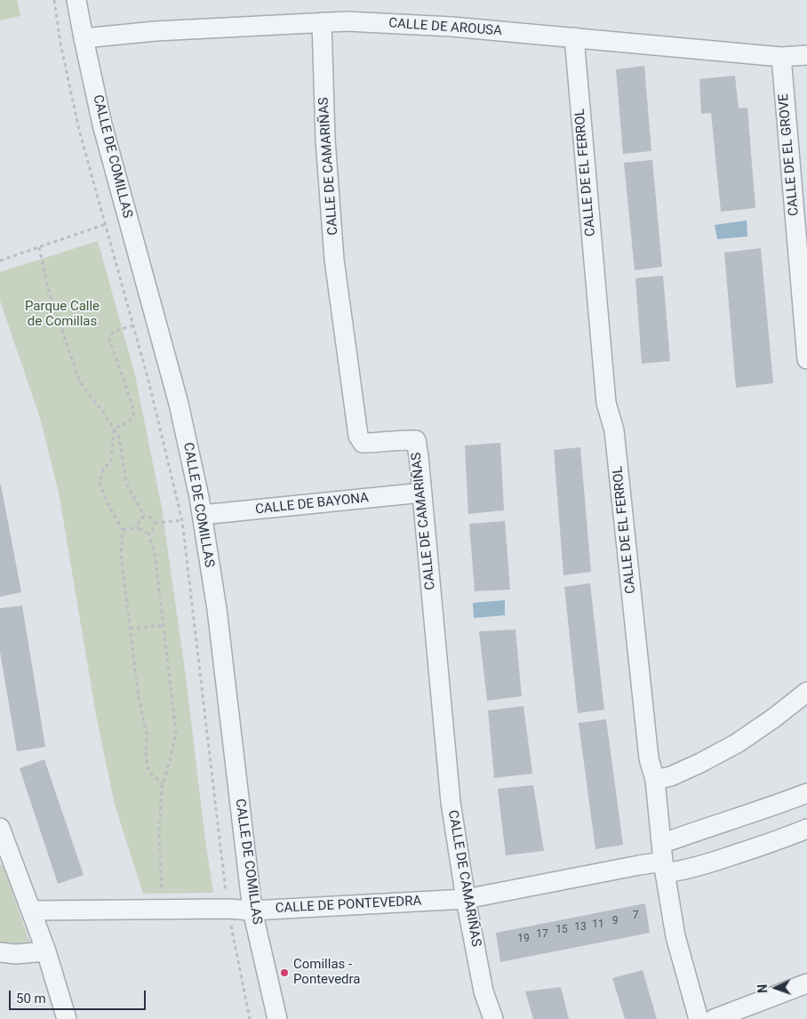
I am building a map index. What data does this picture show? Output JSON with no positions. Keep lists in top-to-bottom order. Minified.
{"streets":{"street":["CALLE DE AROUSA","CALLE DE EL GROVE","CALLE DE COMILLAS","CALLE DE CAMARIÑAS","CALLE DE EL FERROL","CALLE DE BAYONA","CALLE DE PONTEVEDRA"]},"crossings":[["CALLE DE AROUSA","CALLE DE EL GROVE"],["CALLE DE AROUSA","CALLE DE COMILLAS"],["CALLE DE AROUSA","CALLE DE CAMARIÑAS"],["CALLE DE AROUSA","CALLE DE EL FERROL"],["CALLE DE COMILLAS","CALLE DE BAYONA"],["CALLE DE COMILLAS","CALLE DE PONTEVEDRA"],["CALLE DE CAMARIÑAS","CALLE DE BAYONA"],["CALLE DE CAMARIÑAS","CALLE DE PONTEVEDRA"],["CALLE DE EL FERROL","CALLE DE PONTEVEDRA"]],"parks":["Parque Calle de Comillas"],"places":["Comillas - Pontevedra"],"house_numbers":["7","9","11","13","15","17","19"],"scale_bar":"50 m","north":"left"}
